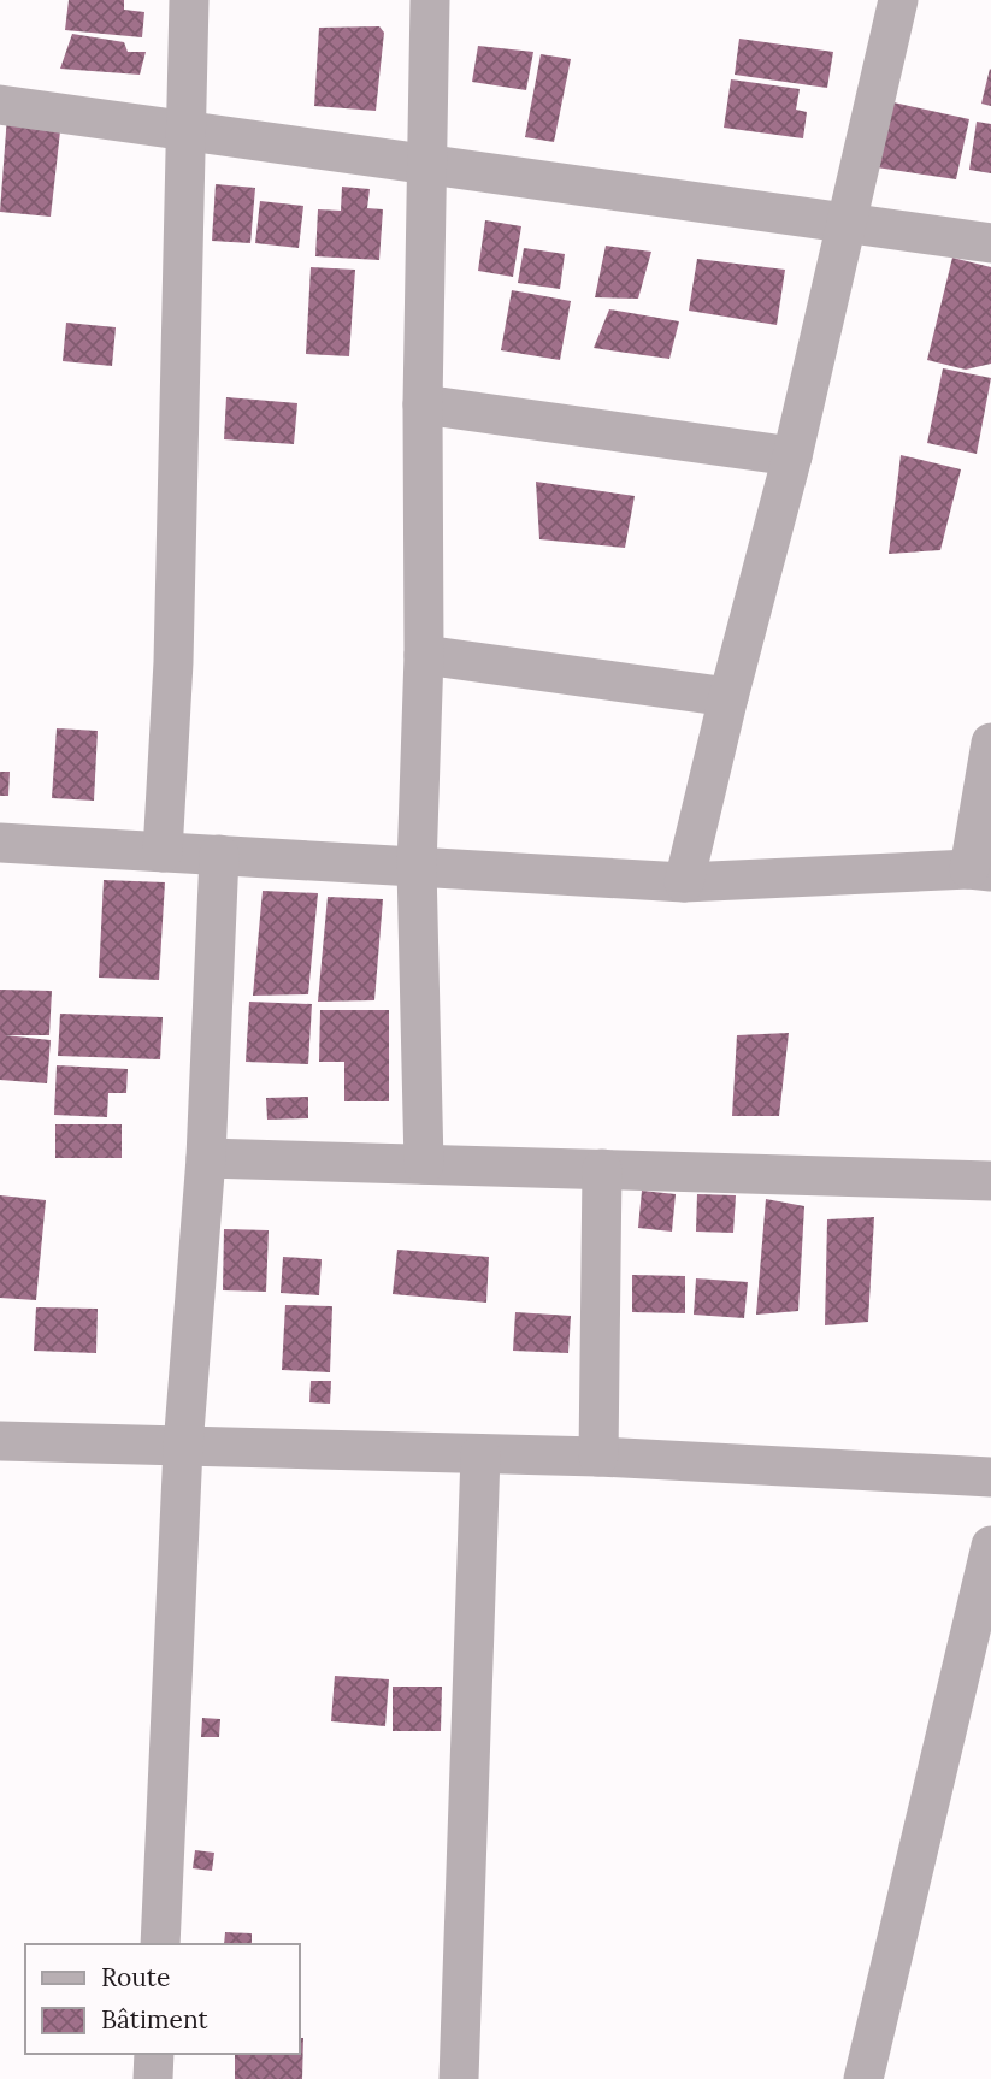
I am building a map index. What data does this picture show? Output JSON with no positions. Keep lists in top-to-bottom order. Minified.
{"legend":["Route","Bâtiment"]}
